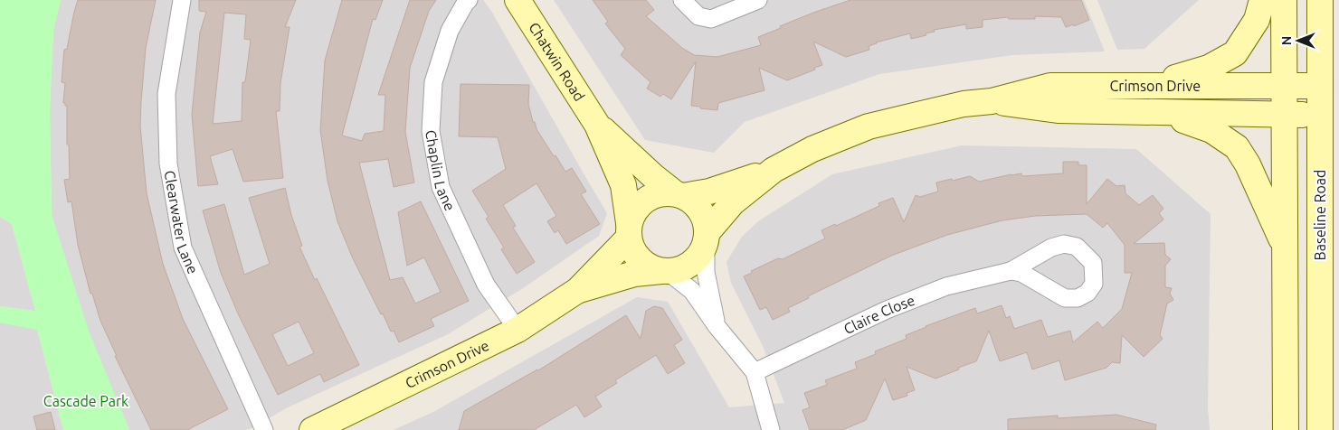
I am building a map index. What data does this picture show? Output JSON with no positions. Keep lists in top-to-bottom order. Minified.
{"streets":{"street":["Chatwin Road","Crimson Drive","Chaplin Lane","Baseline Road","Clearwater Lane","Claire Close"]},"crossings":[["Chatwin Road","Crimson Drive"],["Crimson Drive","Chaplin Lane"],["Crimson Drive","Baseline Road"]],"parks":["Cascade Park"],"north":"left"}
